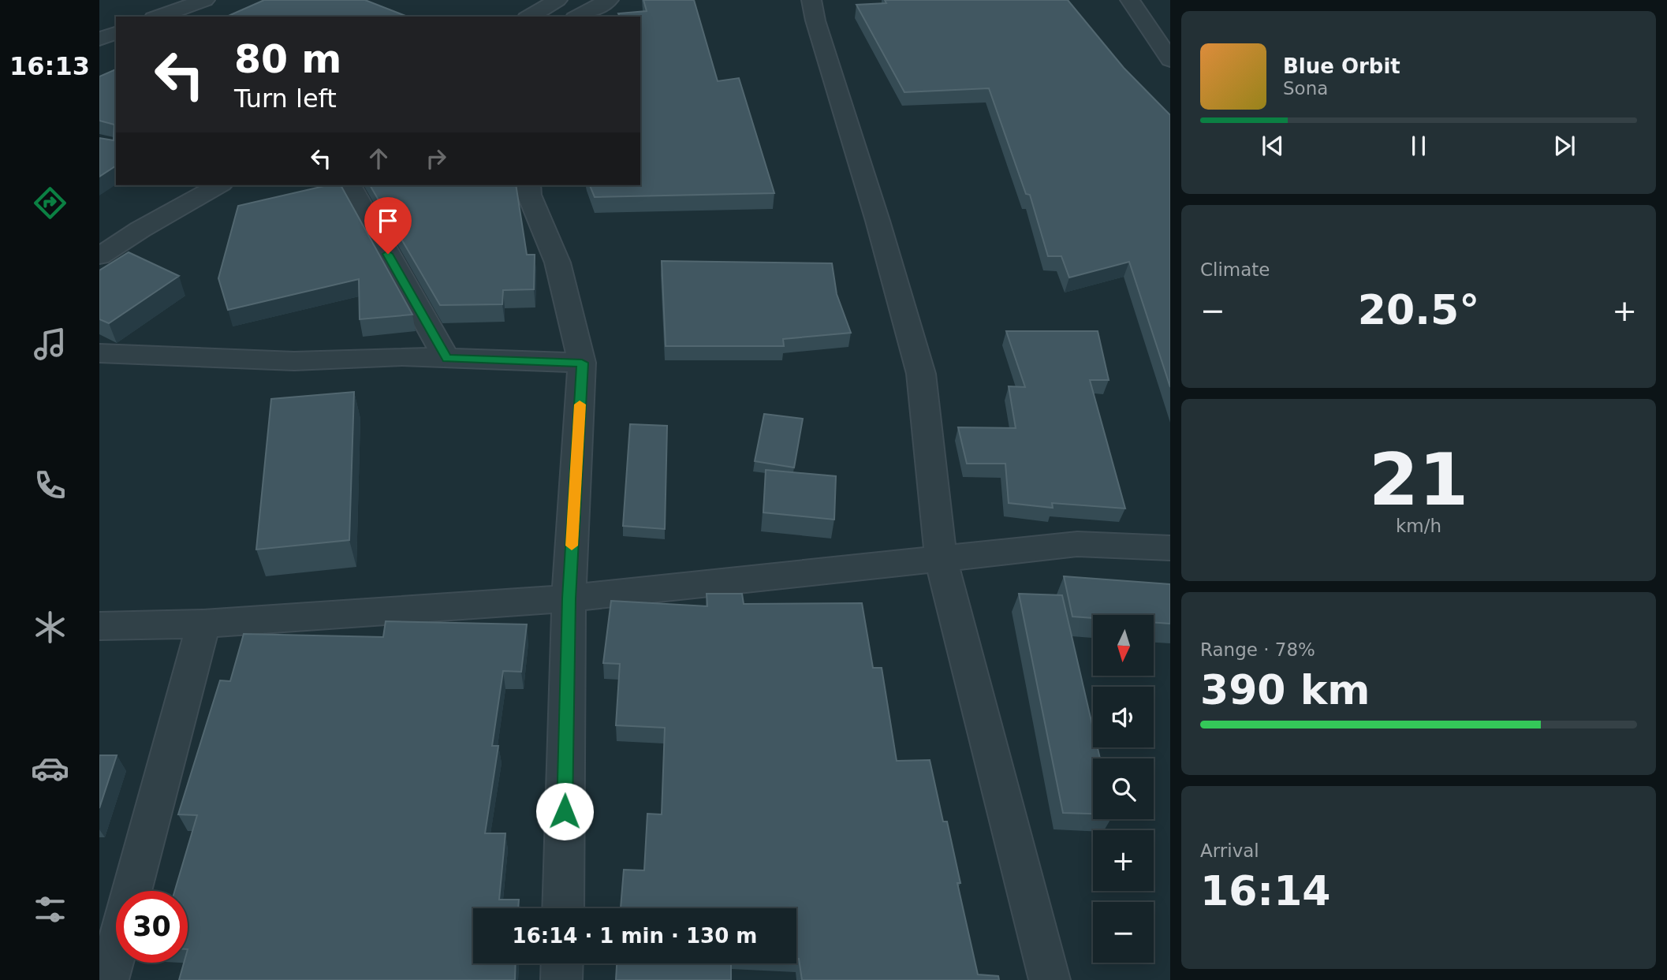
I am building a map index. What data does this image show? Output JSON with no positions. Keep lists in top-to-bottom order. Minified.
{"north":"bottom","page":{"tabs":"16:13","turn":["80 m","Turn left"],"song":["Blue Orbit","Sona"],"tile":["Climate",["21","km/h"],["Range · 78%","390 km"],["Arrival","16:14"]],"heat":["−","20.5°","+"],"map_buttons":["+","−"],"limit":"30","trip":"16:14 · 1 min · 130 m"}}
